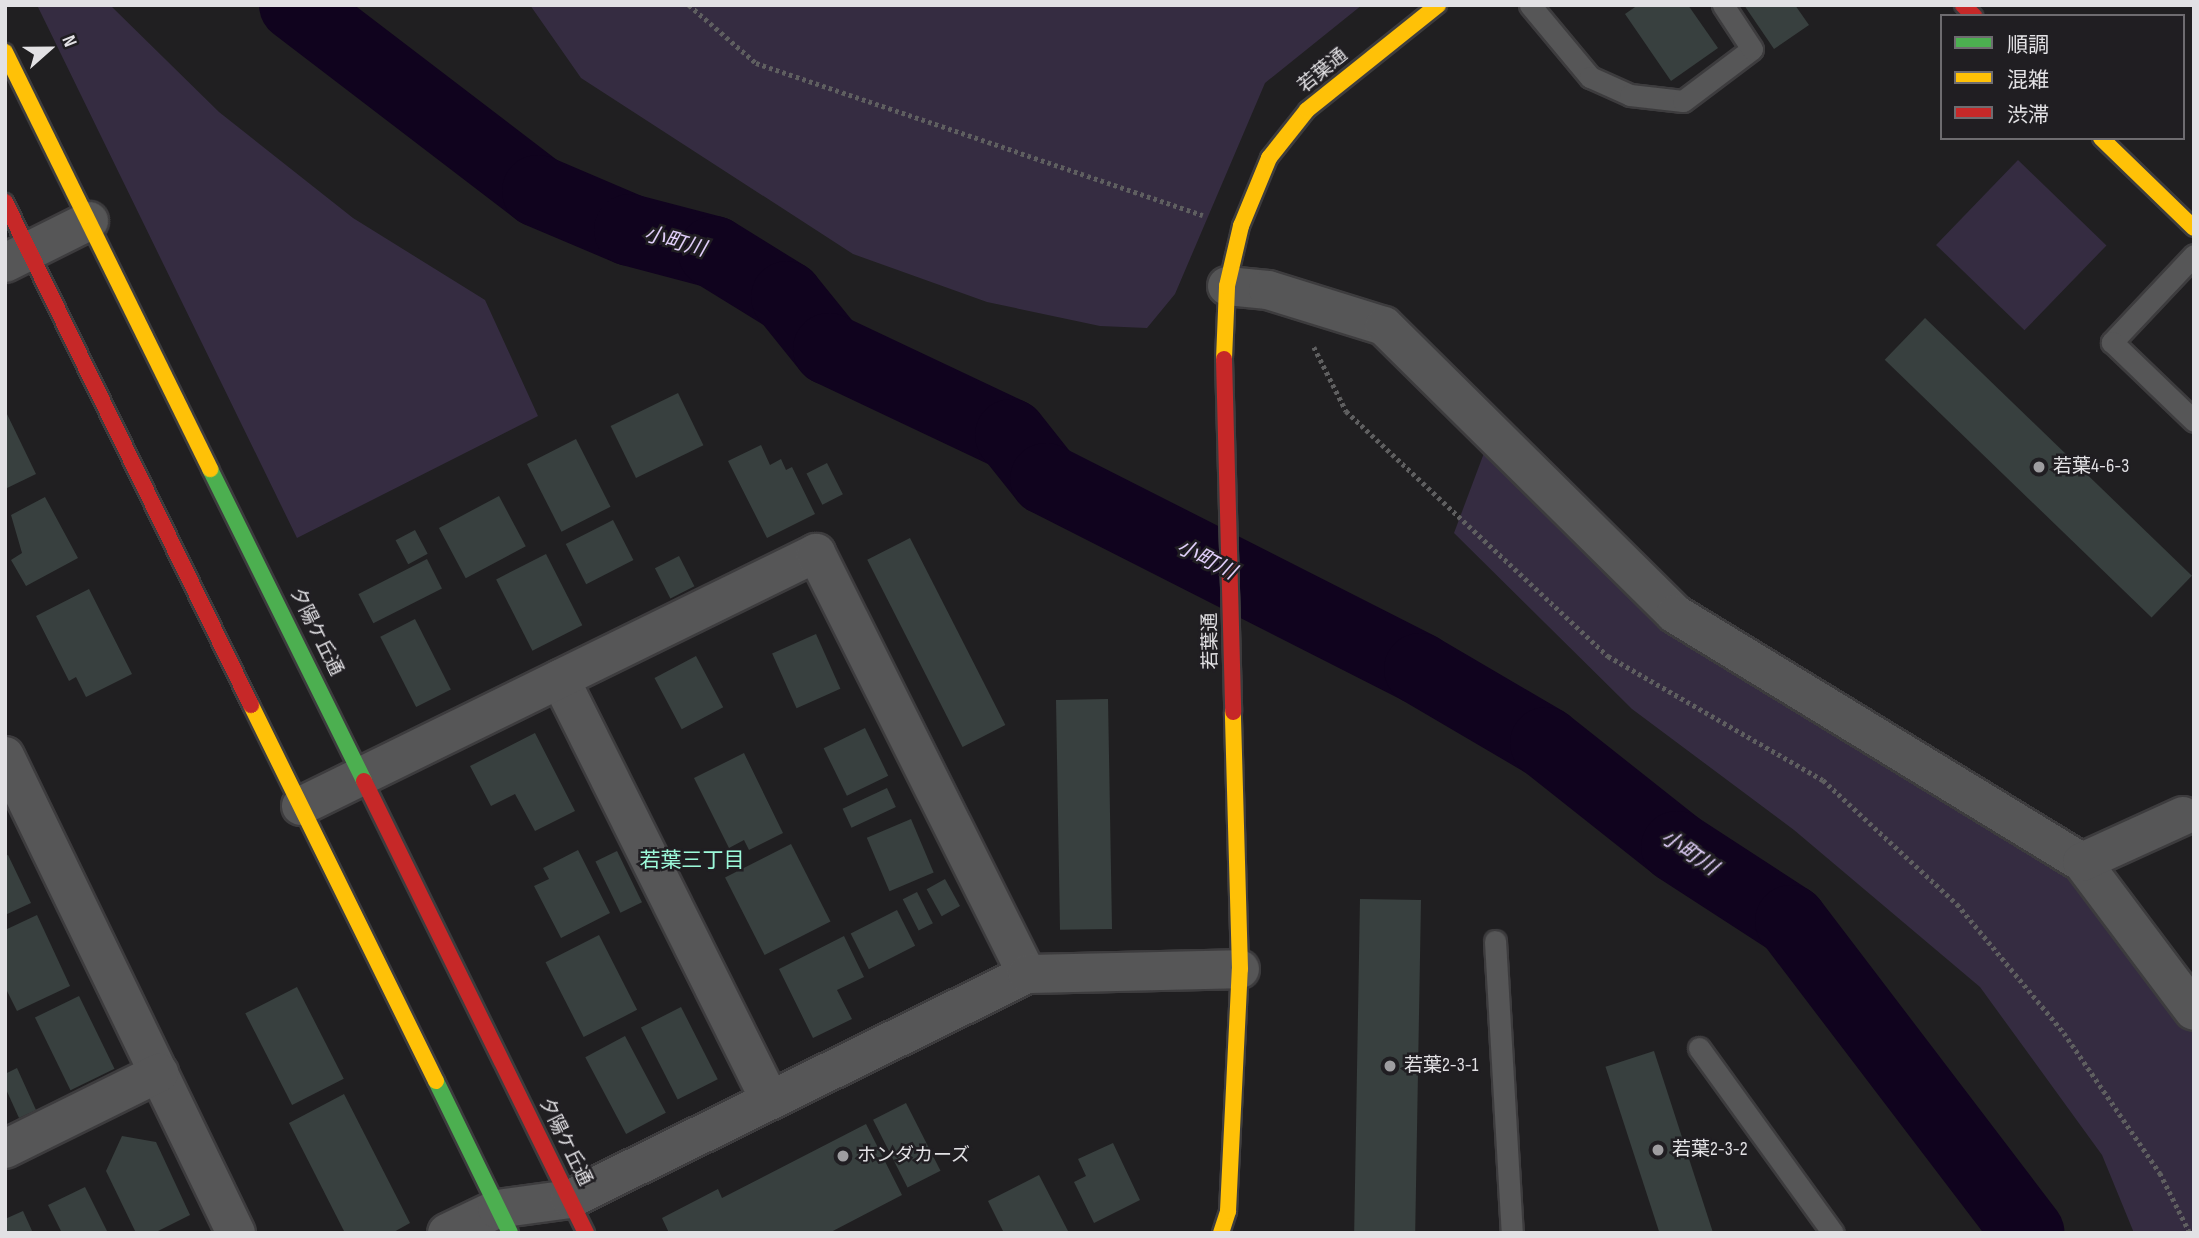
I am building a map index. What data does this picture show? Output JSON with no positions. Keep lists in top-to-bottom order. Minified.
{"streets":{"main road":["若葉通","夕陽ケ丘通"]},"districts":["若葉三丁目"],"water":["小町川"],"places":["若葉4-6-3","若葉2-3-1","若葉2-3-2","ホンダカーズ"],"legend":["順調","混雑","渋滞"],"north":"right"}
